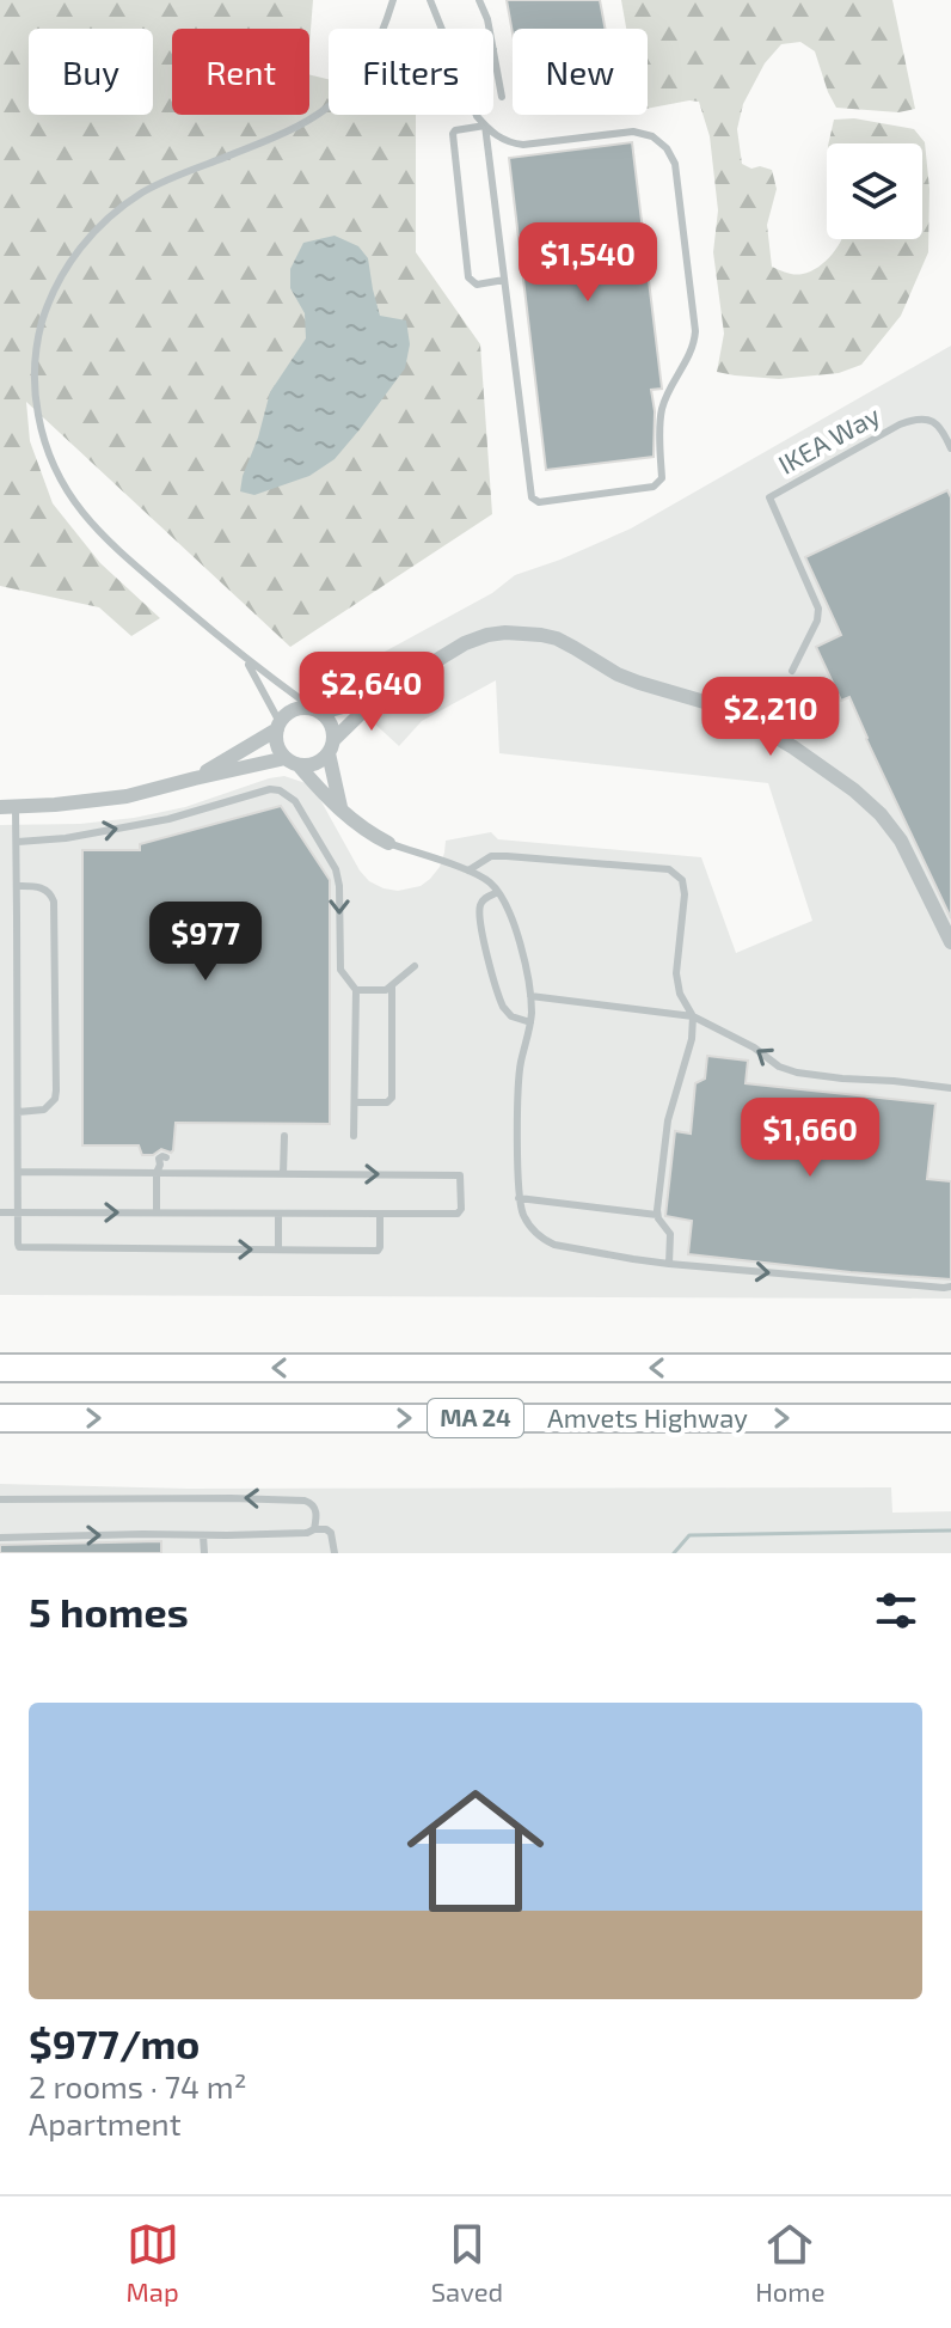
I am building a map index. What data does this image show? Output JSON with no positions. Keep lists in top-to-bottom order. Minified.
{"streets":{"highway":["MA 24","Amvets Highway"],"lane":["IKEA Way"]},"page":{"chip":["Buy","Rent","Filters","New"],"price":["$1,540","$2,640","$2,210","$977","$1,660"],"heading":"5 homes","list":[{"name":"$977/mo","note":"2 rooms · 74 m² · Apartment"}],"tabs":["Map","Saved","Home"]}}
